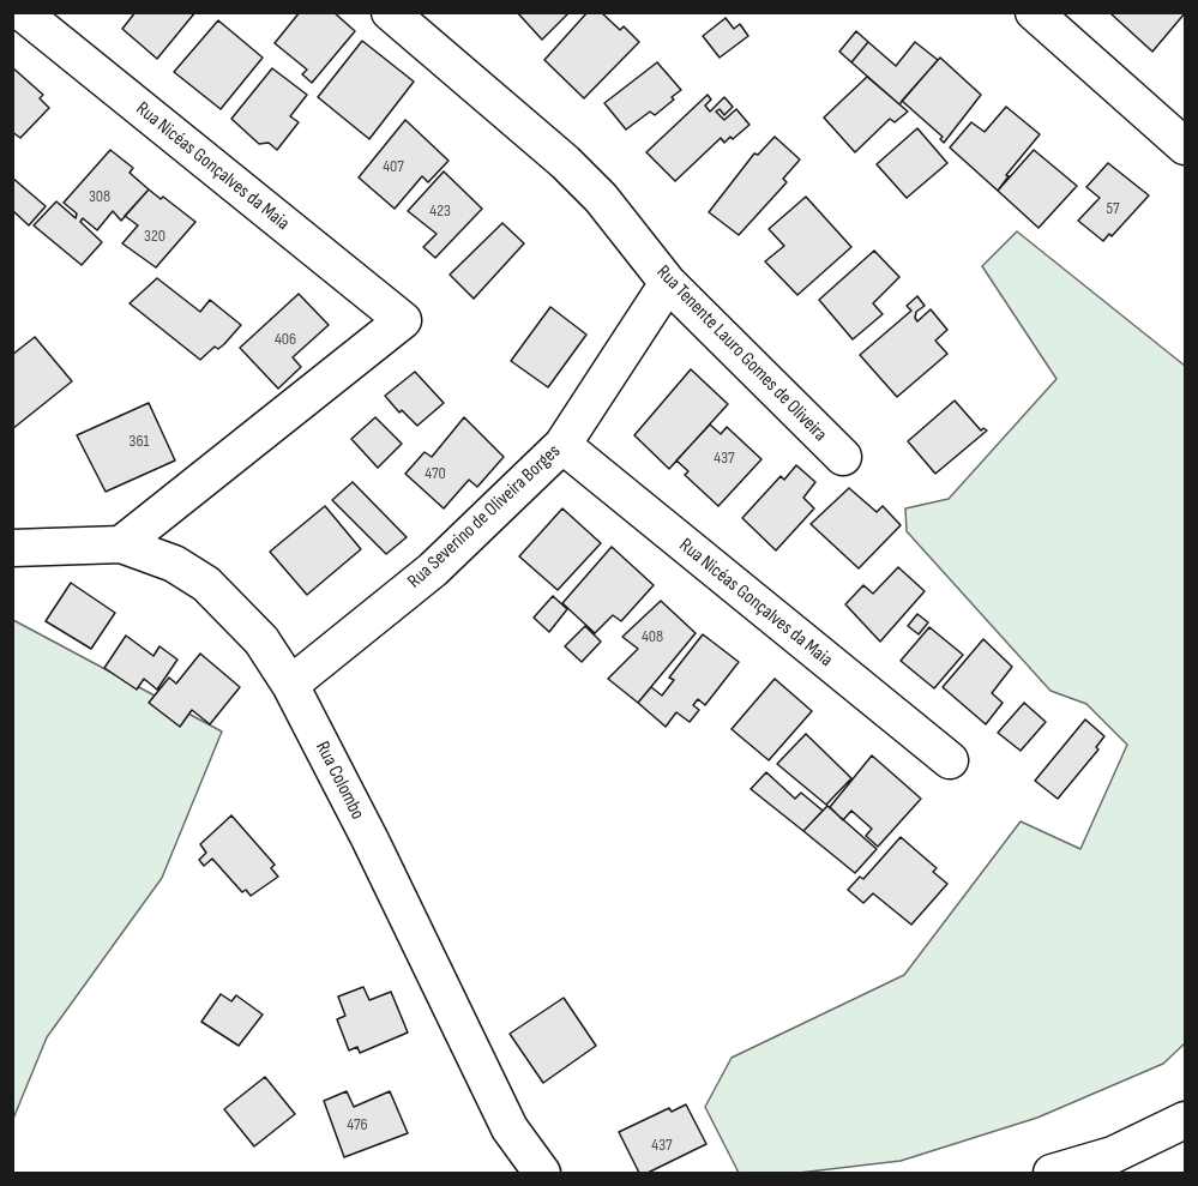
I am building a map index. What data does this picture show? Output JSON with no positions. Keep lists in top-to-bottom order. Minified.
{"streets":{"street":["Rua Nicéas Gonçalves da Maia","Rua Tenente Lauro Gomes de Oliveira","Rua Severino de Oliveira Borges","Rua Colombo"]},"crossings":[["Rua Nicéas Gonçalves da Maia","Rua Severino de Oliveira Borges"],["Rua Nicéas Gonçalves da Maia","Rua Colombo"],["Rua Tenente Lauro Gomes de Oliveira","Rua Severino de Oliveira Borges"],["Rua Severino de Oliveira Borges","Rua Colombo"]],"house_numbers":["407","308","57","423","320","406","361","437","470","408","476","437"]}
